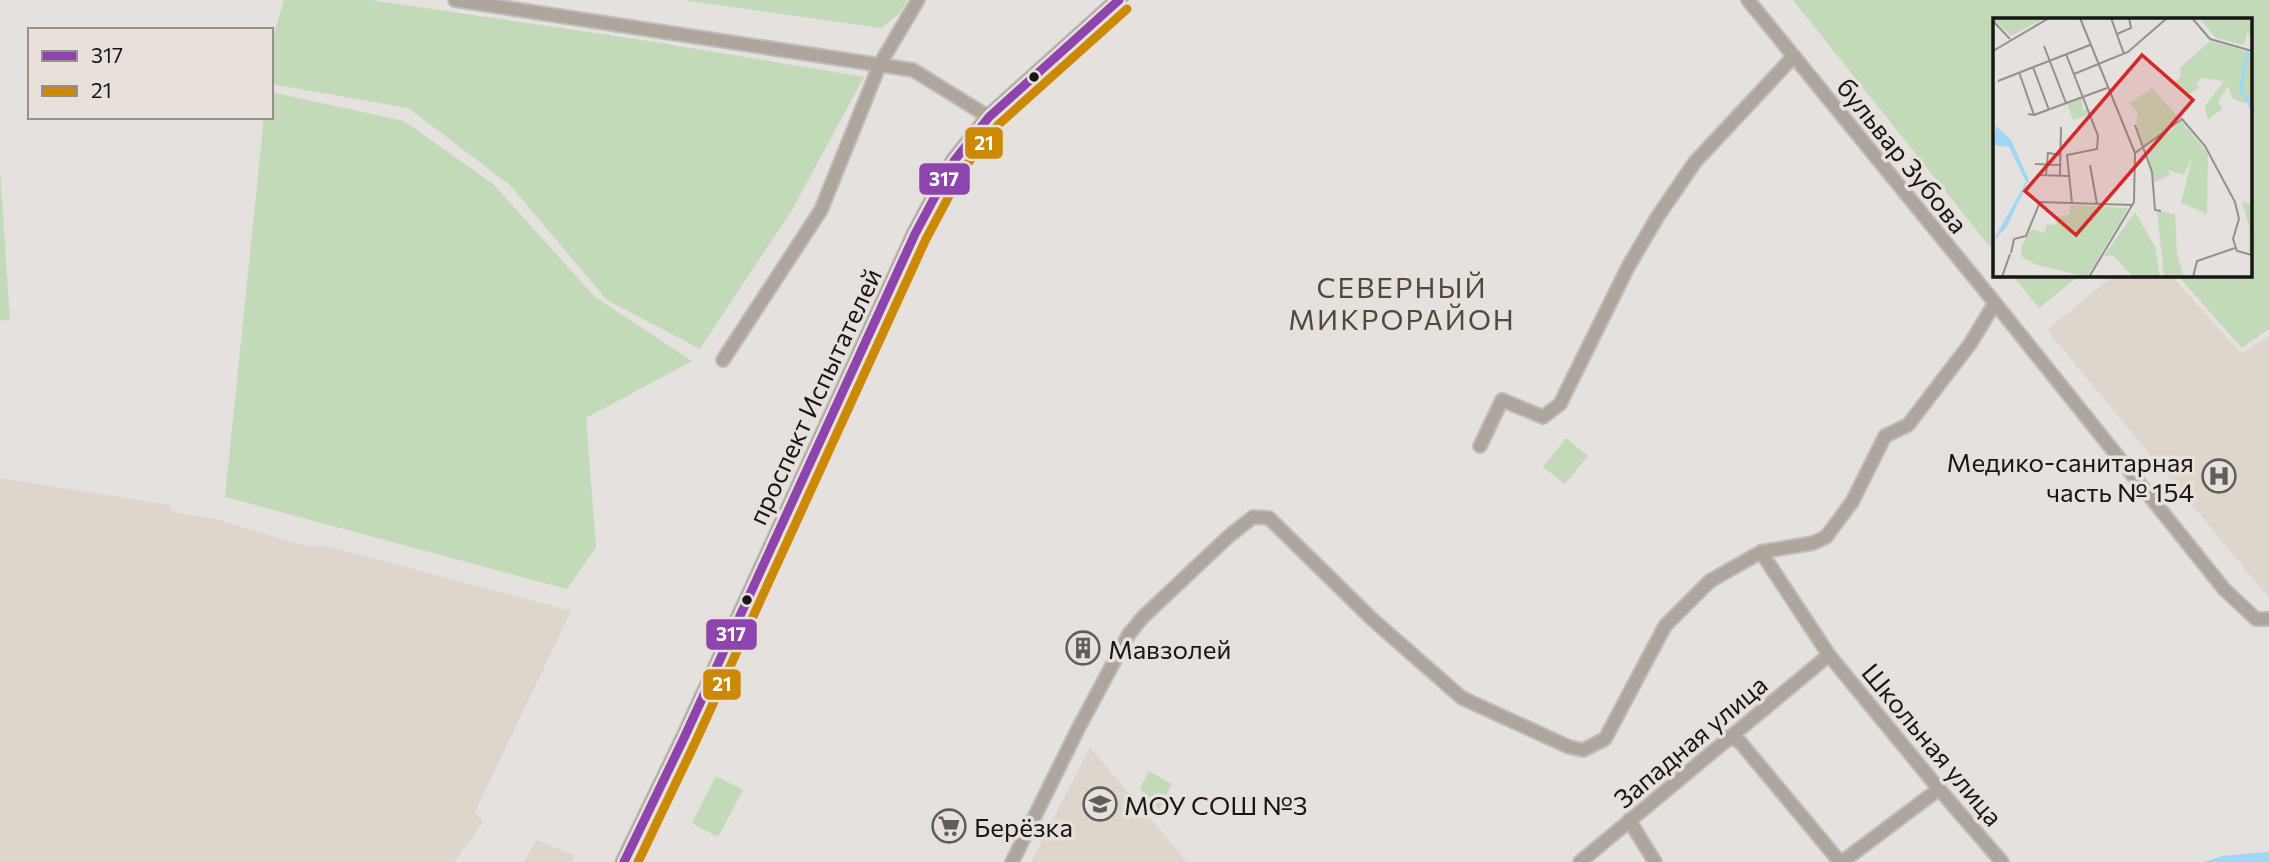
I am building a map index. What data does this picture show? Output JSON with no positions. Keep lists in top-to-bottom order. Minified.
{"streets":{"main road":["проспект Испытателей"],"street":["бульвар Зубова","Западная улица","Школьная улица"]},"crossings":[["Западная улица","Школьная улица"]],"districts":["СЕВЕРНЫЙ МИКРОРАЙОН"],"places":{"hospital":["Медико-санитарная часть № 154"],"building":["Мавзолей"],"school or university":["МОУ СОШ №3"],"supermarket":["Берёзка"]},"lines":["transit line 317","transit line 21"],"legend":["317","21"]}
